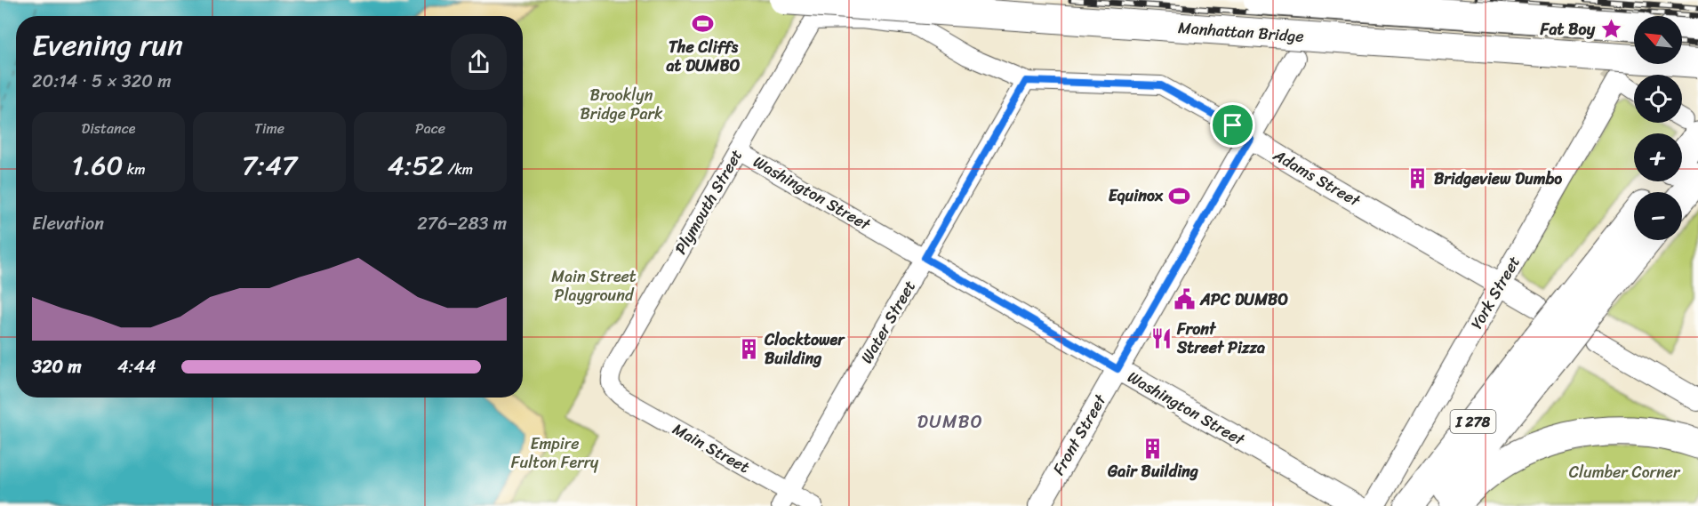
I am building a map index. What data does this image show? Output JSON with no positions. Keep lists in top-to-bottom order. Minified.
{"streets":{"highway":["I 278"],"main road":["Manhattan Bridge"],"street":["Adams Street","Washington Street","Plymouth Street","York Street","Water Street","Front Street","Main Street"]},"crossings":[["Adams Street","Plymouth Street"],["Adams Street","York Street"],["Adams Street","Water Street"],["Adams Street","Front Street"],["Washington Street","Plymouth Street"],["Washington Street","Water Street"],["Washington Street","Front Street"],["Plymouth Street","Main Street"],["Water Street","Main Street"]],"districts":["DUMBO"],"parks":["Brooklyn Bridge Park","Main Street Playground","Empire Fulton Ferry","Clumber Corner"],"places":{"sports":["The Cliffs at DUMBO","Equinox"],"place":["Fat Boy"],"building":["Bridgeview Dumbo","Clocktower Building","Gair Building"],"public building":["APC DUMBO"],"restaurant":["Front Street Pizza"]},"north":"top left","page":{"map_buttons":["+","−"],"heading":["Evening run","20:14 · 5 × 320 m"],"stats":[["Distance","1.60 km"],["Time","7:47"],["Pace","4:52 /km"]],"chart":["Elevation","276–283 m"],"list":[{"name":"320 m","note":"4:44"}]}}
